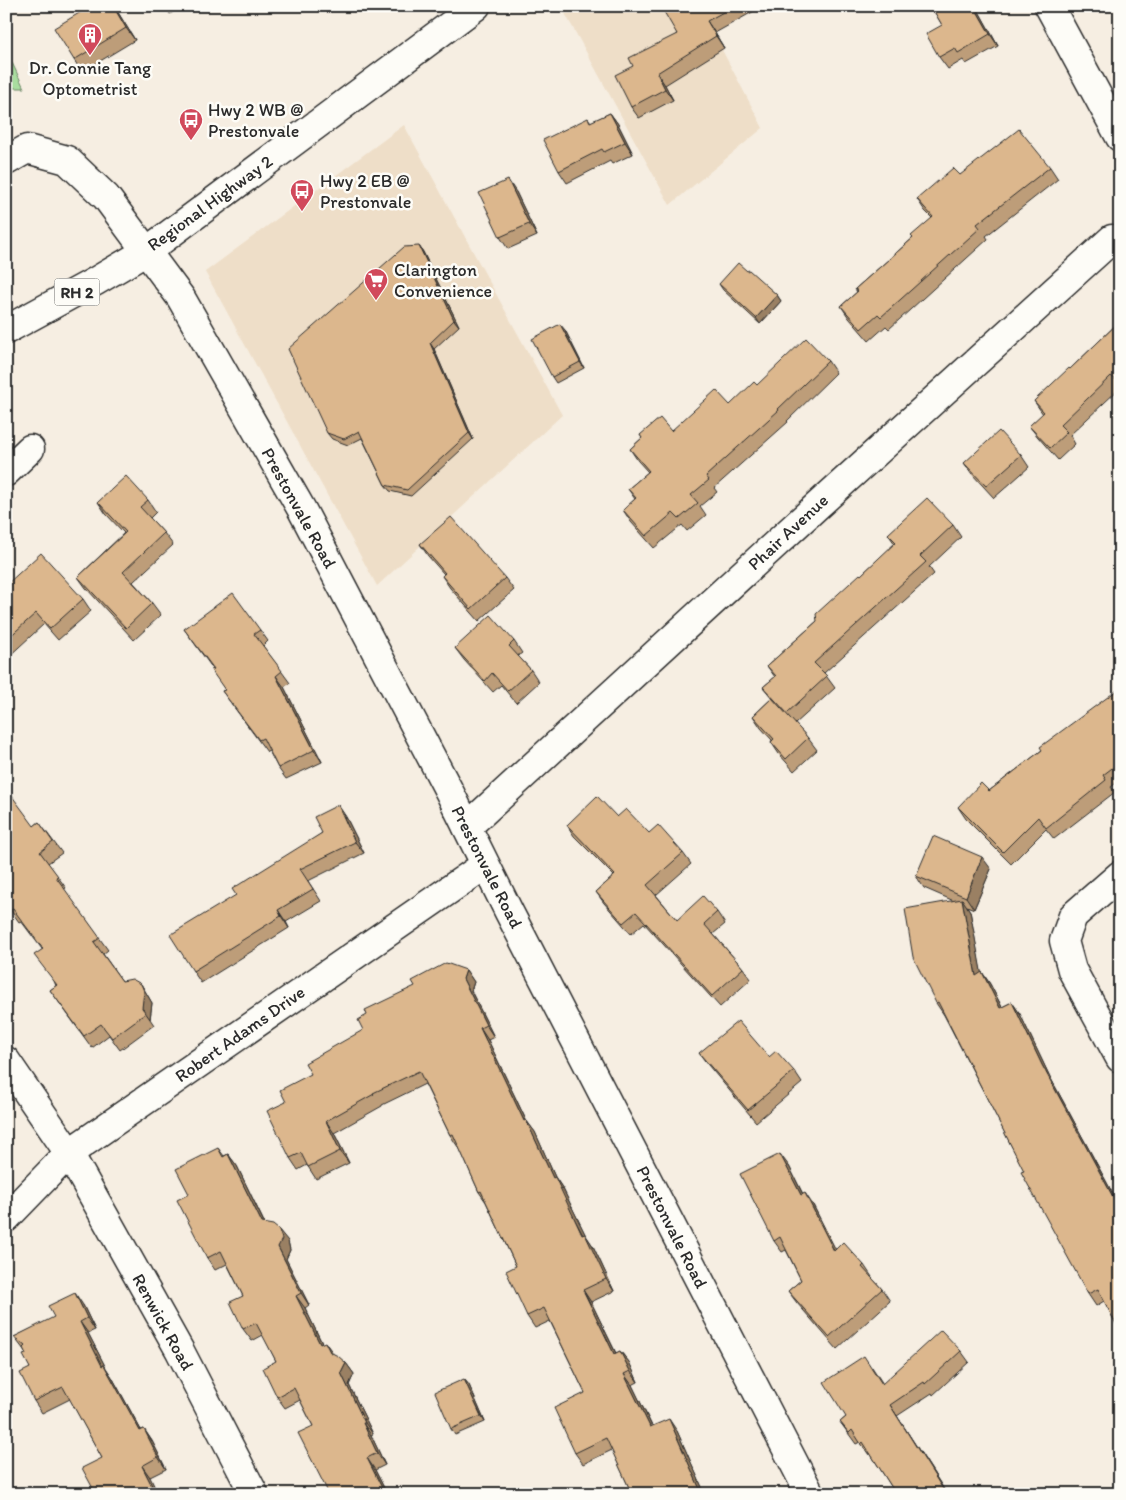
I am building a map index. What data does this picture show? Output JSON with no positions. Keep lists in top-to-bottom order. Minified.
{"streets":{"street":["Regional Highway 2","RH 2","Prestonvale Road","Phair Avenue","Robert Adams Drive","Renwick Road"]},"crossings":[["Regional Highway 2","Prestonvale Road"],["Prestonvale Road","Phair Avenue"],["Prestonvale Road","Robert Adams Drive"],["Robert Adams Drive","Renwick Road"]],"places":{"building":["Dr. Connie Tang Optometrist"],"bus stop":["Hwy 2 WB @ Prestonvale","Hwy 2 EB @ Prestonvale"],"supermarket":["Clarington Convenience"]}}
